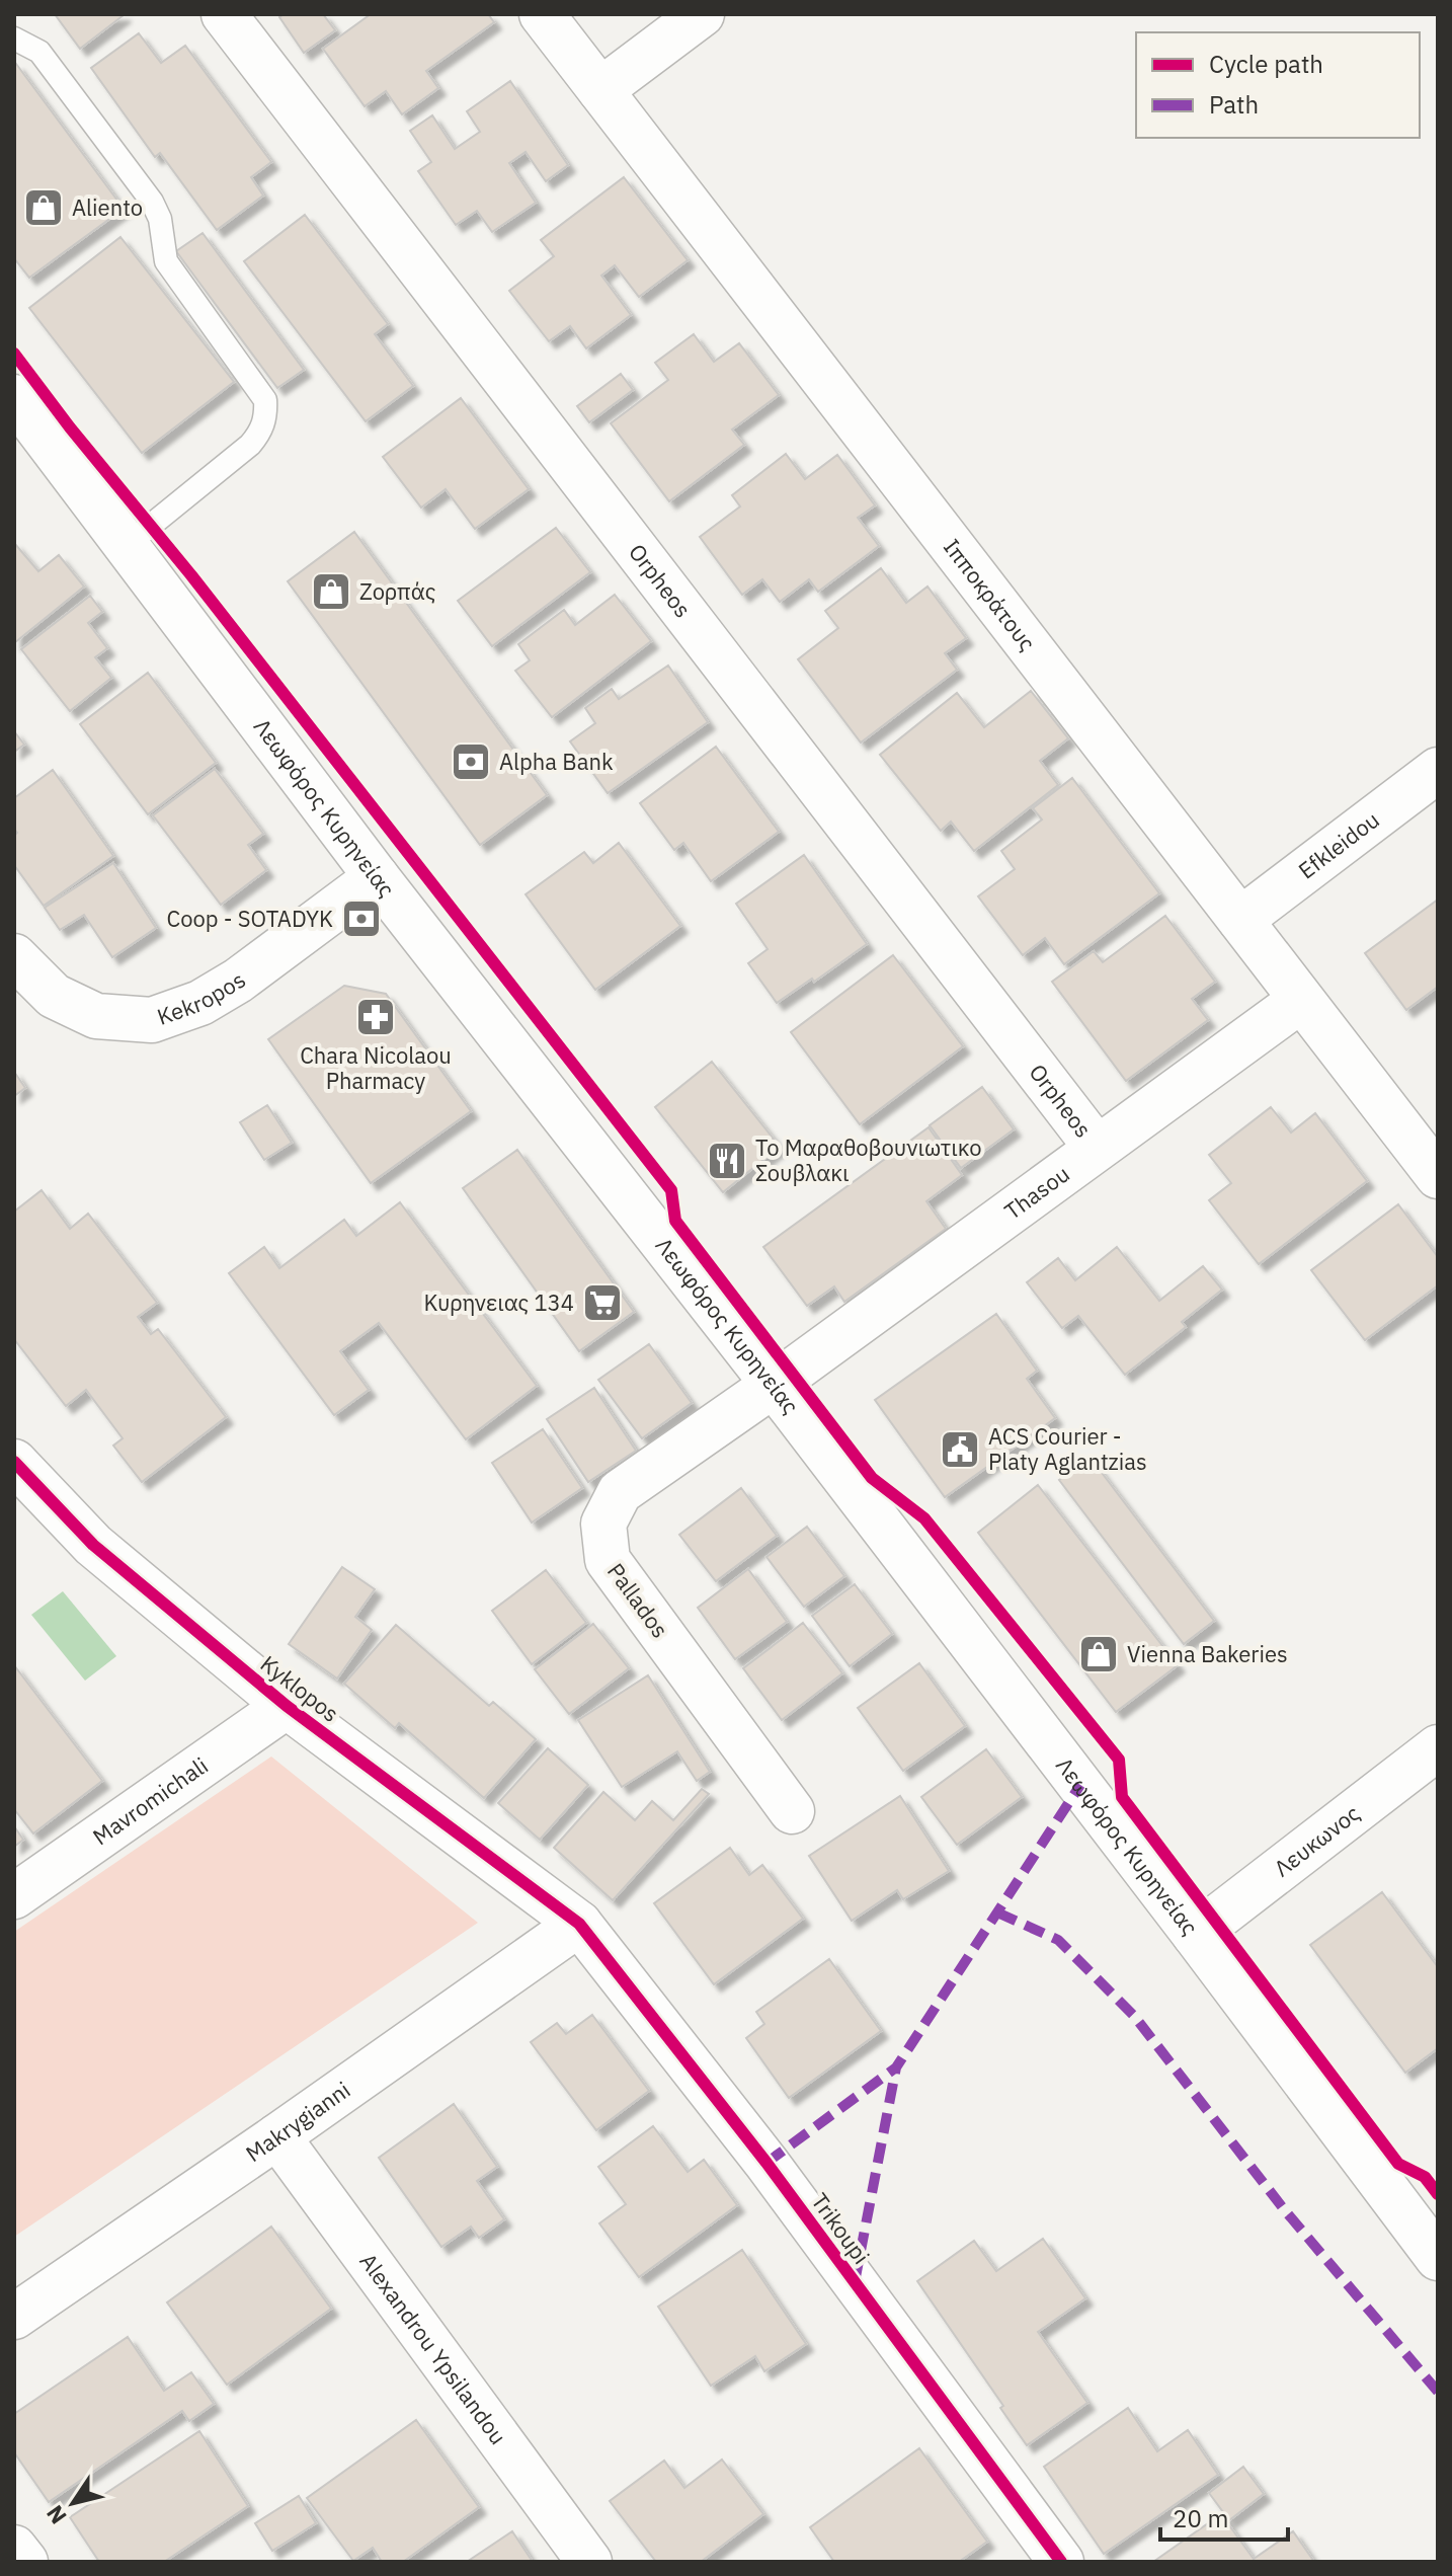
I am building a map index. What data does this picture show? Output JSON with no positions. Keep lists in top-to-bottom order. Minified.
{"streets":{"street":["Orpheos","Ιπποκράτους","Λεωφόρος Κυρηνείας","Efkleidou","Kekropos","Thasou","Pallados","Kyklopos","Mavromichali","Λευκωνος","Makrygianni","Trikoupi","Alexandrou Ypsilandou"]},"crossings":[["Orpheos","Thasou"],["Ιπποκράτους","Efkleidou"],["Ιπποκράτους","Thasou"],["Λεωφόρος Κυρηνείας","Kekropos"],["Λεωφόρος Κυρηνείας","Thasou"],["Λεωφόρος Κυρηνείας","Pallados"],["Λεωφόρος Κυρηνείας","Λευκωνος"],["Thasou","Pallados"],["Kyklopos","Mavromichali"],["Kyklopos","Makrygianni"],["Kyklopos","Trikoupi"],["Makrygianni","Trikoupi"],["Makrygianni","Alexandrou Ypsilandou"]],"places":{"shop":["Aliento","Ζορπάς","Vienna Bakeries"],"bank":["Alpha Bank","Coop - SOTADYK"],"pharmacy":["Chara Nicolaou Pharmacy"],"restaurant":["Το Μαραθοβουνιωτικο Σουβλακι"],"supermarket":["Κυρηνειας 134"],"public building":["ACS Courier - Platy Aglantzias"]},"legend":["Cycle path","Path"],"scale_bar":"20 m","north":"bottom left"}
